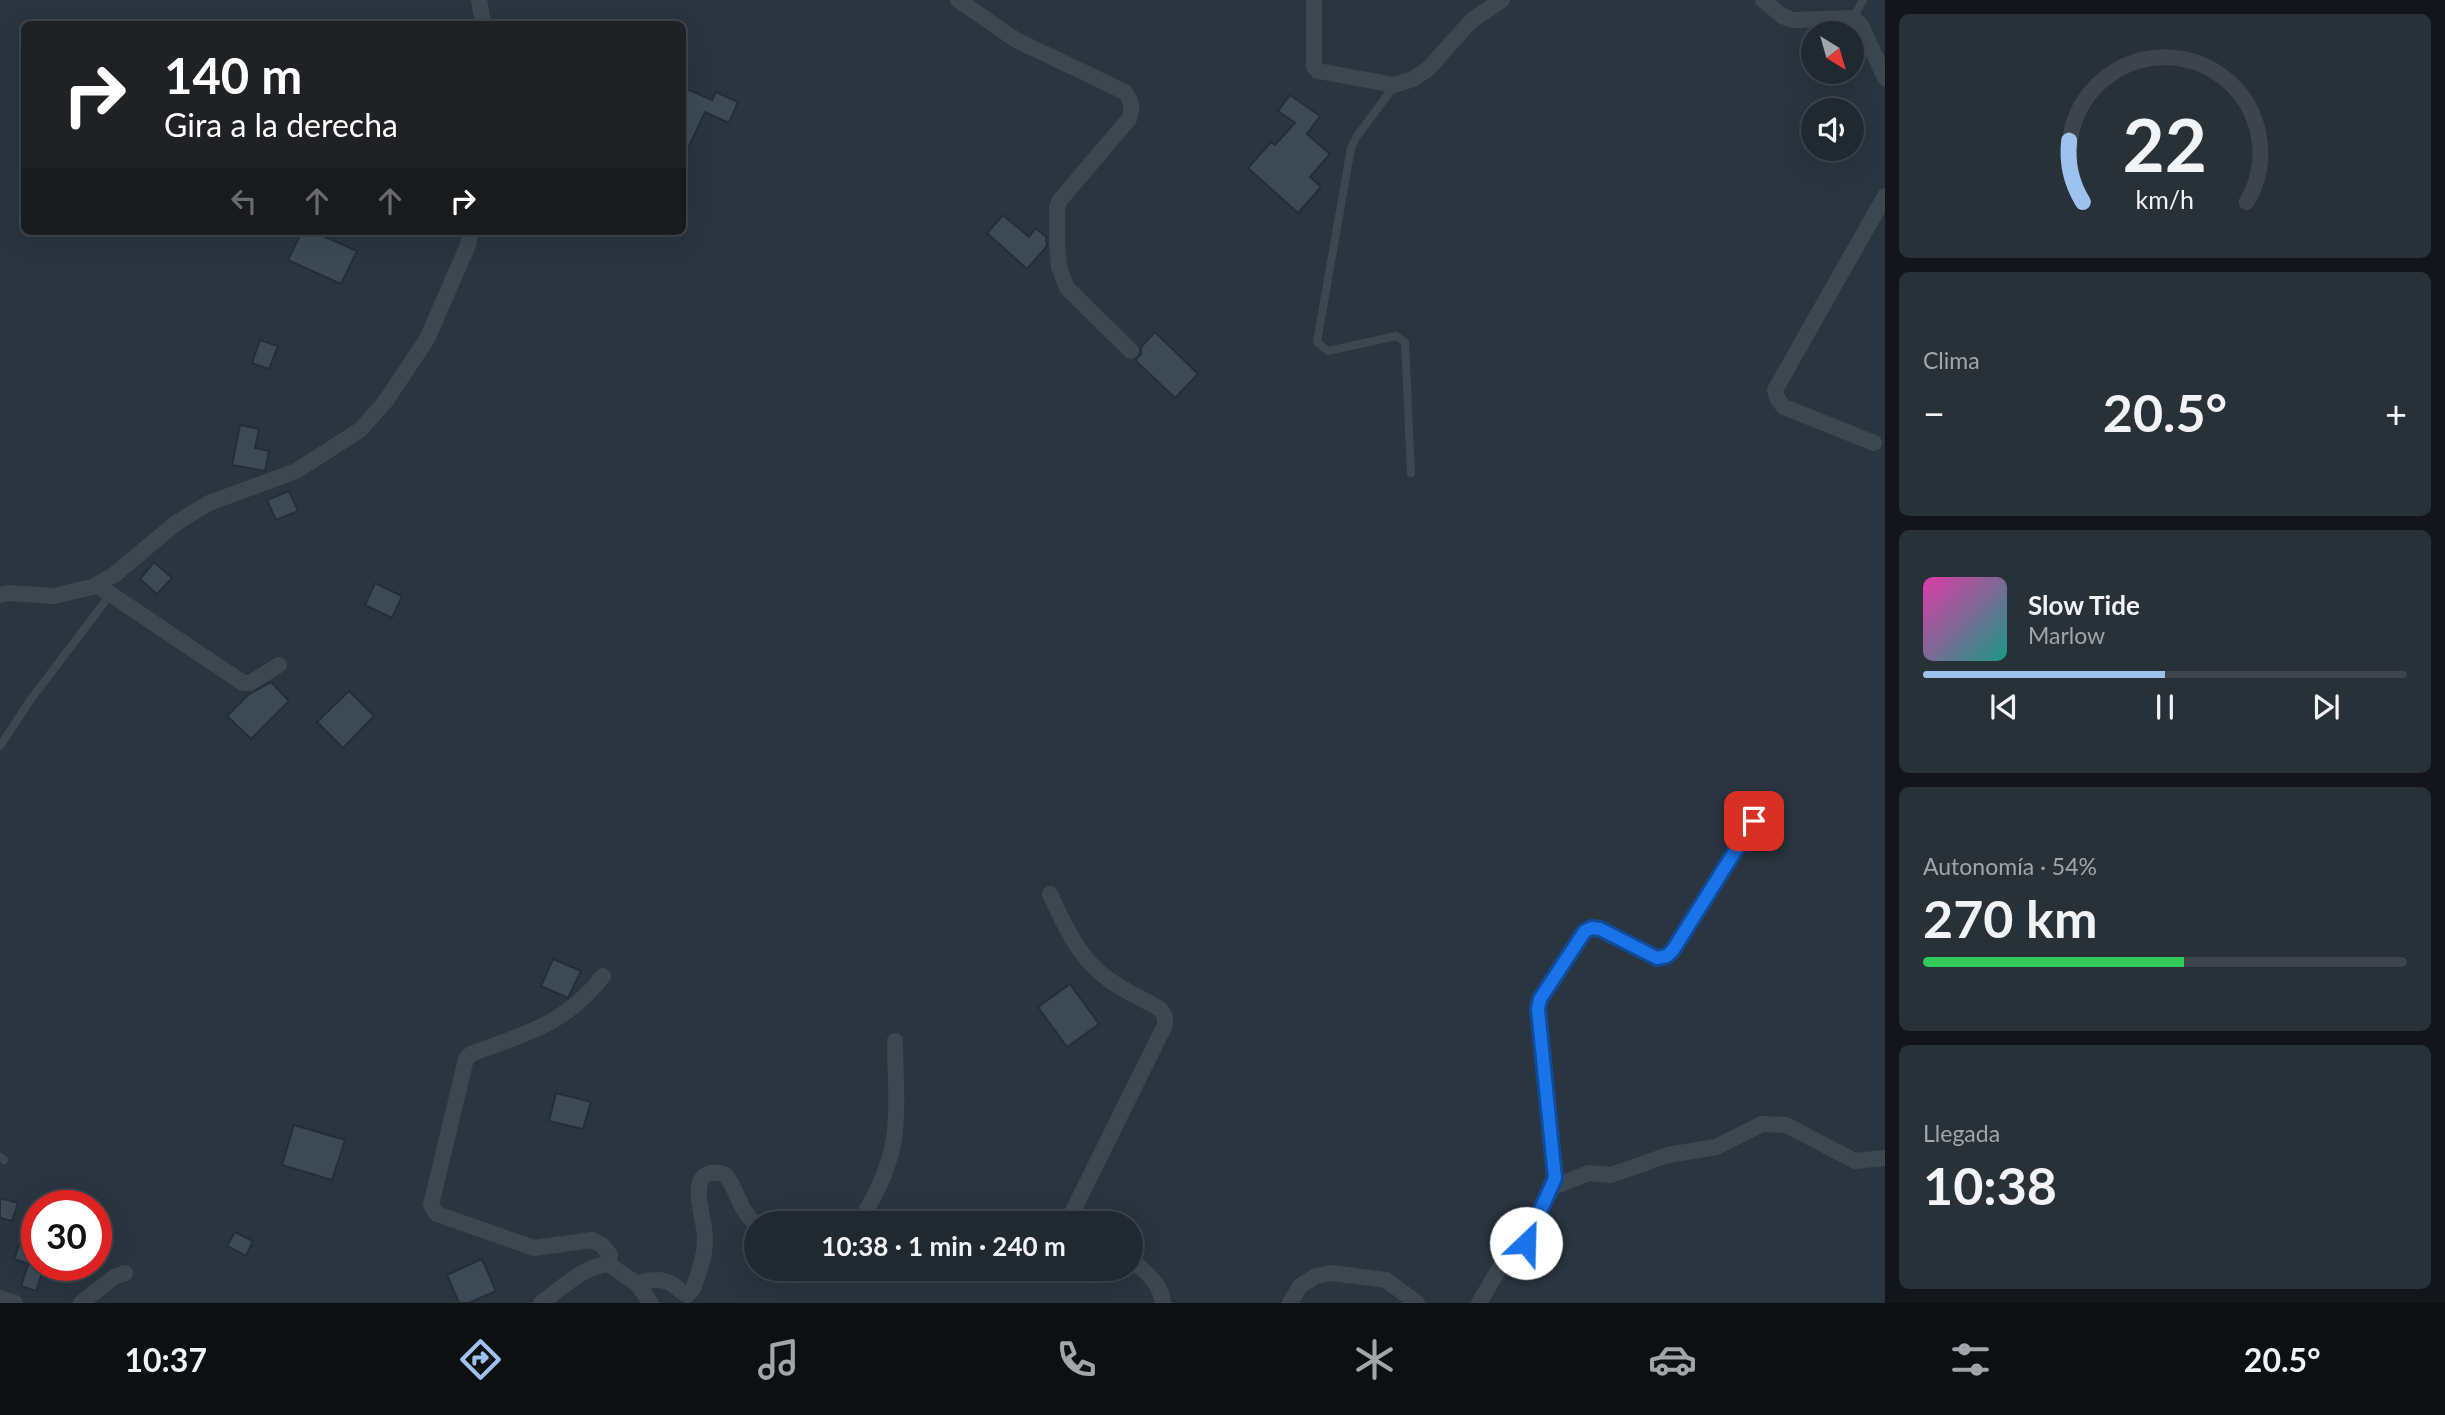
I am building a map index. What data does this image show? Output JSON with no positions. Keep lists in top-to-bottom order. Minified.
{"north":"bottom right","page":{"turn":["140 m","Gira a la derecha"],"tile":["Clima",["Autonomía · 54%","270 km"],["Llegada","10:38"]],"heat":["−","20.5°","+"],"song":["Slow Tide","Marlow"],"limit":"30","trip":"10:38 · 1 min · 240 m","tabs":["10:37","20.5°"],"gauge":["22","km/h"]}}
